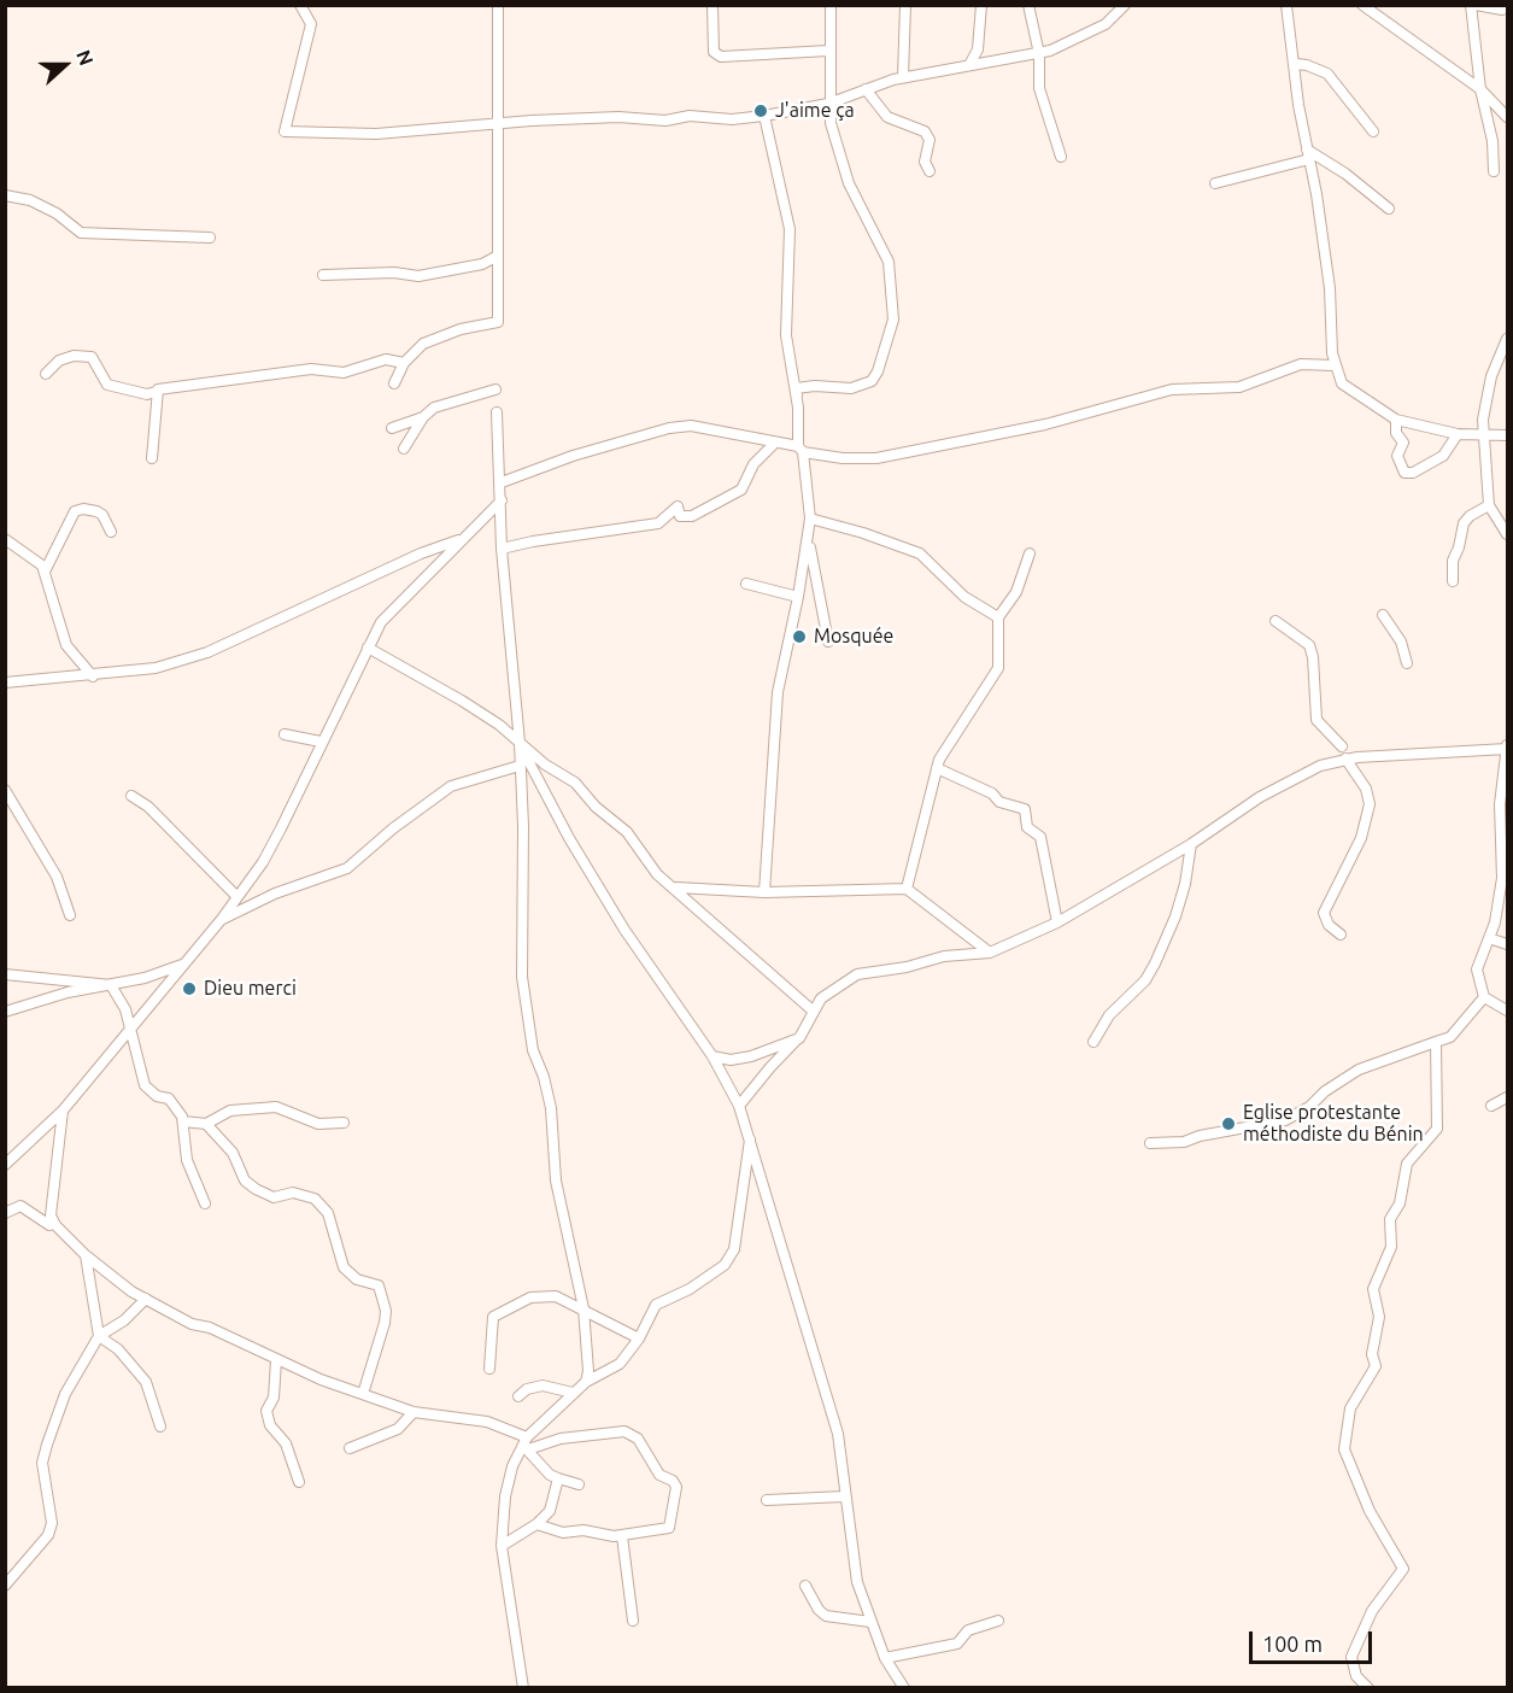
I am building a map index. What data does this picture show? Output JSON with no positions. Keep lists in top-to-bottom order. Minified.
{"places":["J'aime ça","Mosquée","Dieu merci","Eglise protestante méthodiste du Bénin"],"scale_bar":"100 m","north":"right"}
